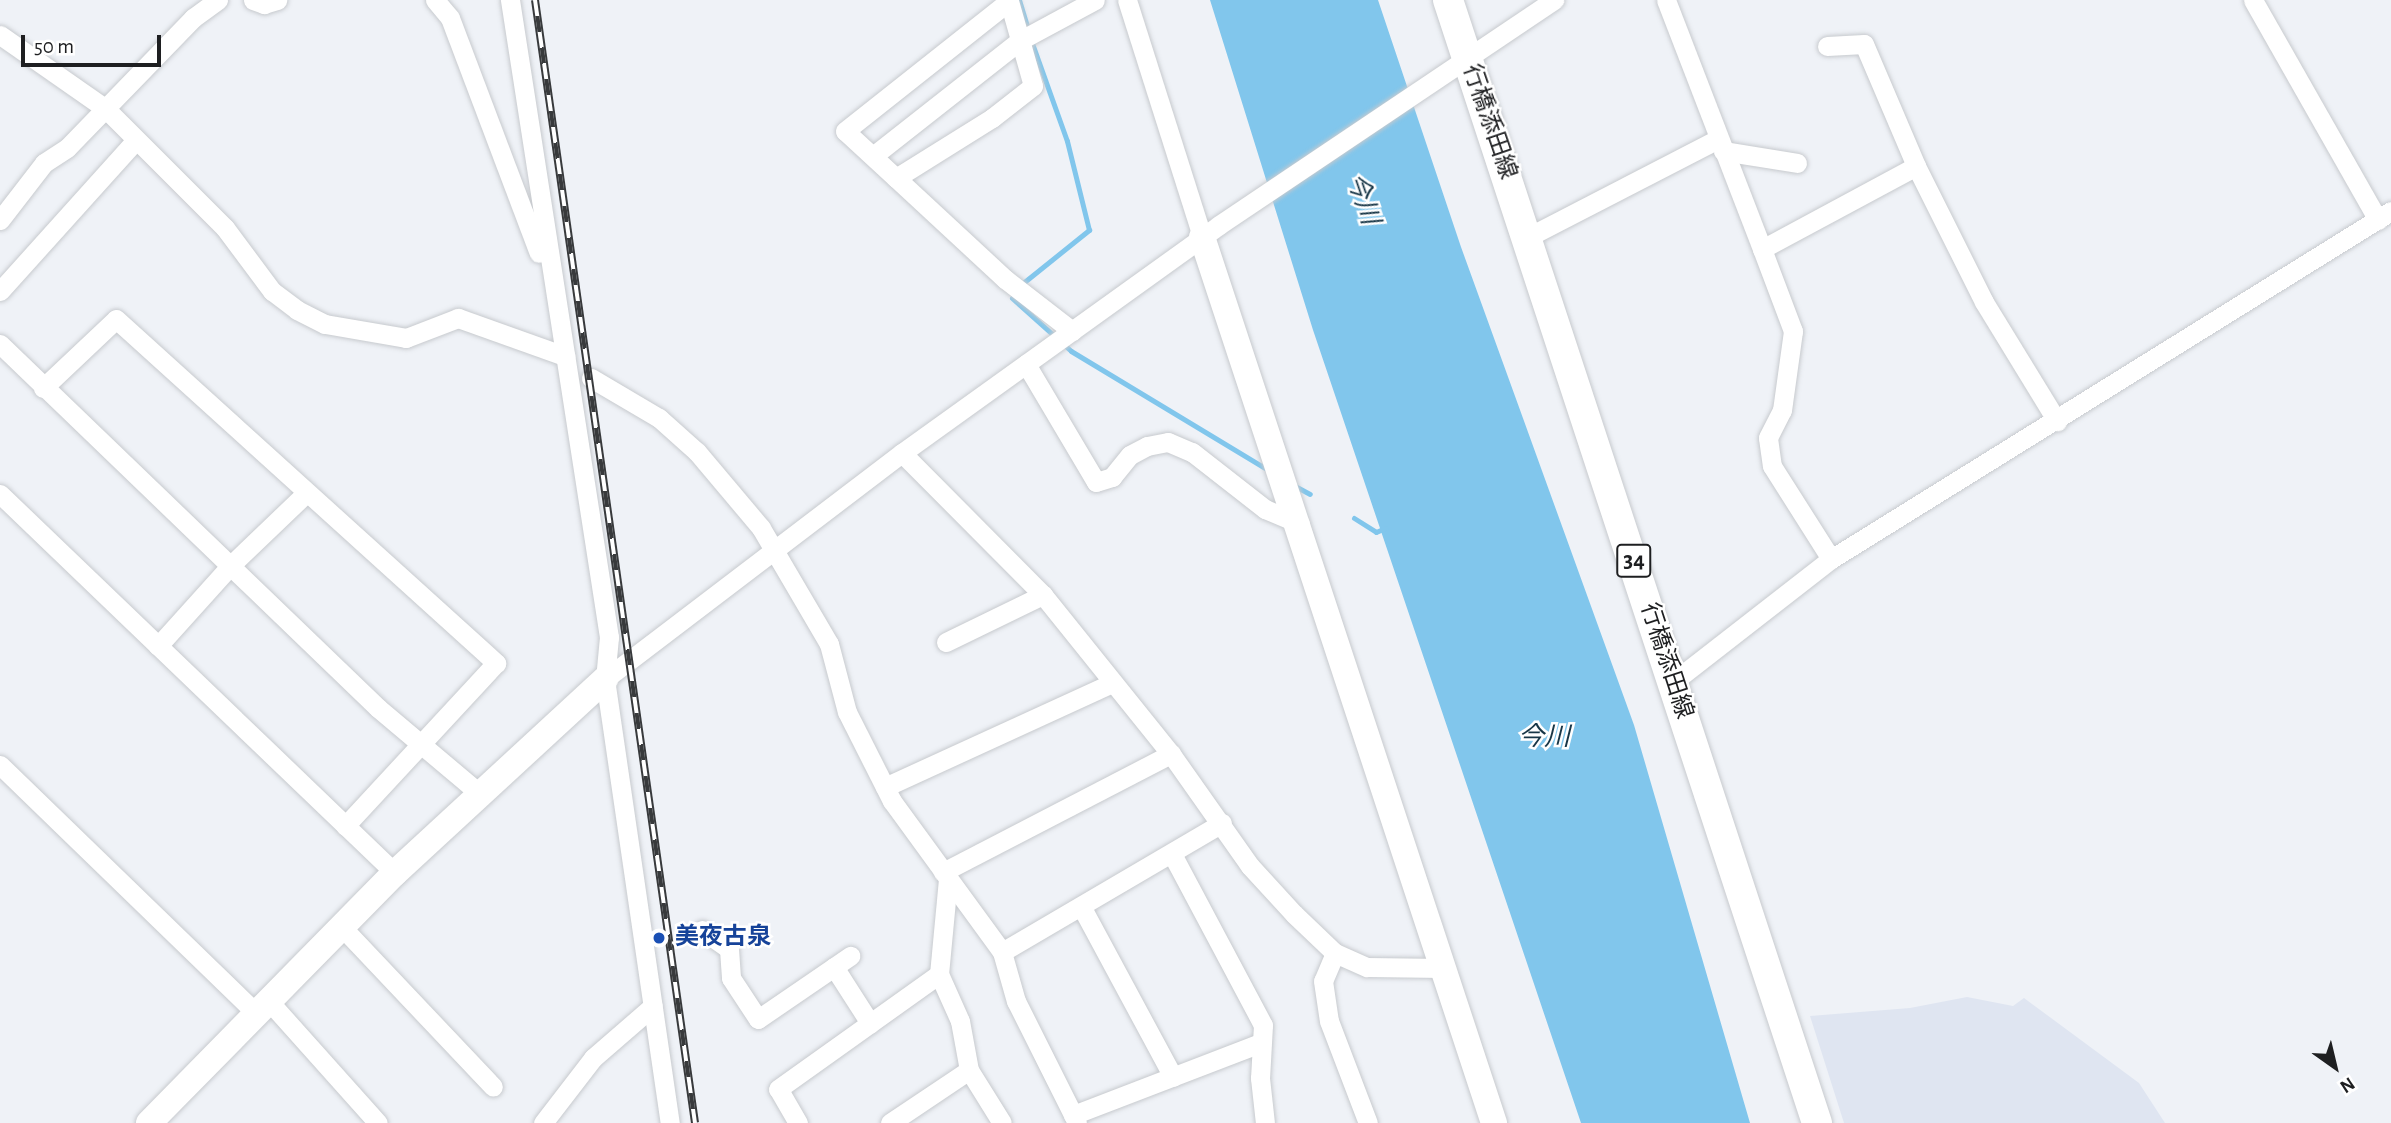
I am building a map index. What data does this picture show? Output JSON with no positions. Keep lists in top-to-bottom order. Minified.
{"streets":{"main road":["行橋添田線","34"]},"water":["今川"],"places":["美夜古泉"],"scale_bar":"50 m","north":"bottom right"}
